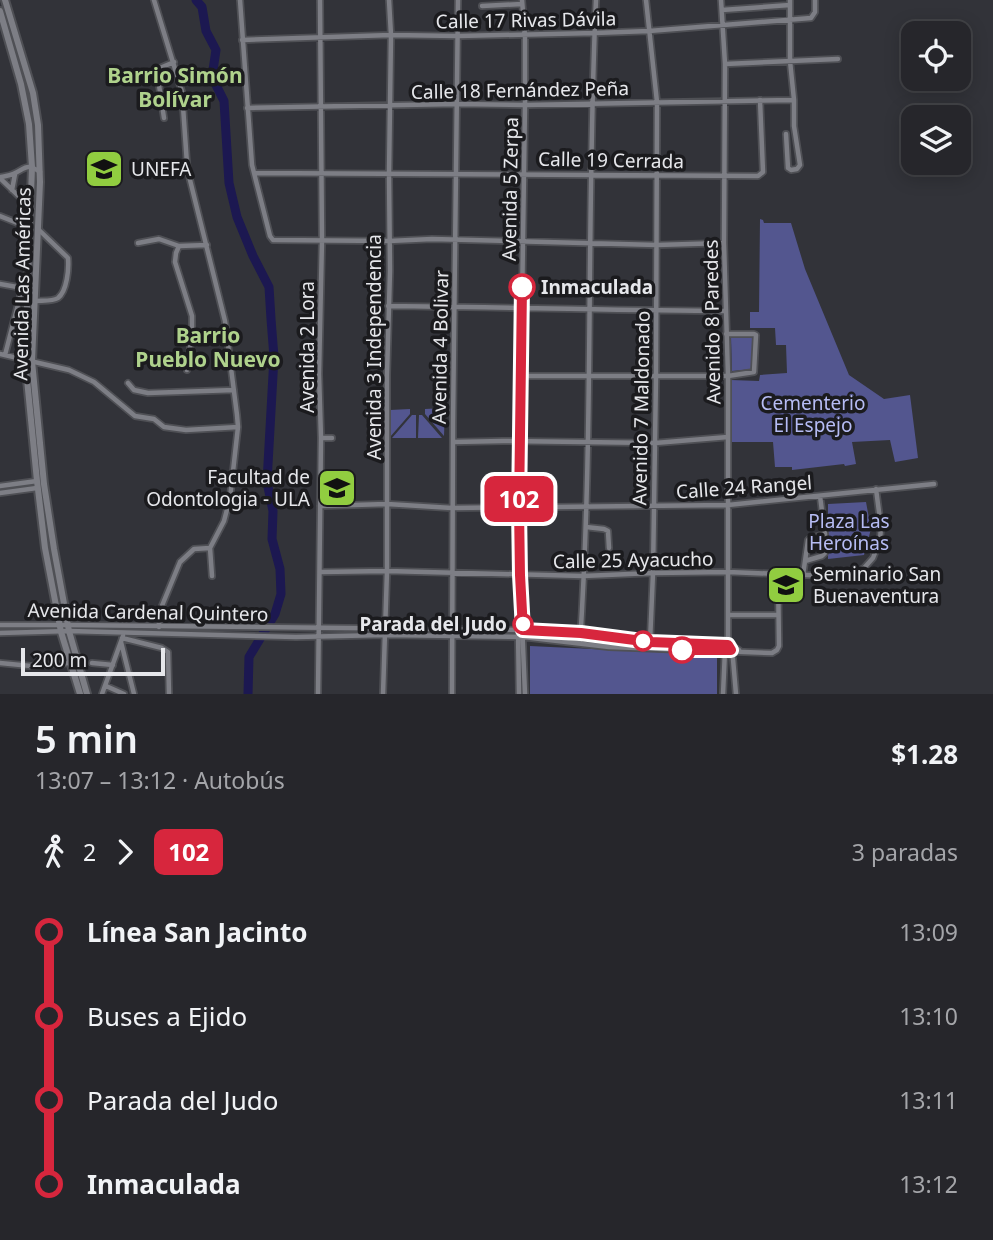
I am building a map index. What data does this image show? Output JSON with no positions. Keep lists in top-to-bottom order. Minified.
{"streets":{"street":["Calle 17 Rivas Dávila","Calle 18 Fernández Peña","Calle 19 Cerrada","Avenida 5 Zerpa","Avenida Las Américas","Avenido 8 Paredes","Avenida 2 Lora","Avenida 3 Independencia","Avenida 4 Bolivar","Avenido 7 Maldonado","Calle 24 Rangel","Calle 25 Ayacucho","Avenida Cardenal Quintero"]},"crossings":[["Calle 17 Rivas Dávila","Avenida 5 Zerpa"],["Calle 17 Rivas Dávila","Avenido 8 Paredes"],["Calle 17 Rivas Dávila","Avenida 2 Lora"],["Calle 17 Rivas Dávila","Avenida 3 Independencia"],["Calle 17 Rivas Dávila","Avenida 4 Bolivar"],["Calle 17 Rivas Dávila","Avenido 7 Maldonado"],["Calle 18 Fernández Peña","Calle 19 Cerrada"],["Calle 18 Fernández Peña","Avenida 5 Zerpa"],["Calle 18 Fernández Peña","Avenido 8 Paredes"],["Calle 18 Fernández Peña","Avenida 2 Lora"],["Calle 18 Fernández Peña","Avenida 3 Independencia"],["Calle 18 Fernández Peña","Avenida 4 Bolivar"],["Calle 18 Fernández Peña","Avenido 7 Maldonado"],["Calle 19 Cerrada","Avenida 5 Zerpa"],["Calle 19 Cerrada","Avenido 8 Paredes"],["Calle 19 Cerrada","Avenida 2 Lora"],["Calle 19 Cerrada","Avenida 3 Independencia"],["Calle 19 Cerrada","Avenida 4 Bolivar"],["Calle 19 Cerrada","Avenido 7 Maldonado"],["Avenida 5 Zerpa","Calle 24 Rangel"],["Avenida 5 Zerpa","Calle 25 Ayacucho"],["Avenida 5 Zerpa","Avenida Cardenal Quintero"],["Avenida Las Américas","Avenida Cardenal Quintero"],["Avenido 8 Paredes","Calle 24 Rangel"],["Avenido 8 Paredes","Calle 25 Ayacucho"],["Avenido 8 Paredes","Avenida Cardenal Quintero"],["Avenida 2 Lora","Calle 24 Rangel"],["Avenida 2 Lora","Calle 25 Ayacucho"],["Avenida 2 Lora","Avenida Cardenal Quintero"],["Avenida 3 Independencia","Calle 24 Rangel"],["Avenida 3 Independencia","Calle 25 Ayacucho"],["Avenida 3 Independencia","Avenida Cardenal Quintero"],["Avenida 4 Bolivar","Calle 24 Rangel"],["Avenida 4 Bolivar","Calle 25 Ayacucho"],["Avenida 4 Bolivar","Avenida Cardenal Quintero"],["Avenido 7 Maldonado","Calle 24 Rangel"],["Avenido 7 Maldonado","Calle 25 Ayacucho"],["Avenido 7 Maldonado","Avenida Cardenal Quintero"],["Calle 24 Rangel","Calle 25 Ayacucho"]],"districts":["Barrio Simón Bolívar","Barrio Pueblo Nuevo"],"parks":["Cementerio El Espejo","Plaza Las Heroínas"],"places":{"school or university":["UNEFA","Facultad de Odontologia - ULA","Seminario San Buenaventura"],"other":["Inmaculada","Parada del Judo"]},"lines":["bus line 102"],"scale_bar":"200 m","page":{"on_map":"102","scale":"200 m","heading":["5 min","13:07 – 13:12 · Autobús","$1.28"],"legs":["2","102","3 paradas"],"list":[{"name":"Línea San Jacinto","value":"13:09"},{"name":"Buses a Ejido","value":"13:10"},{"name":"Parada del Judo","value":"13:11"},{"name":"Inmaculada","value":"13:12"}]}}
